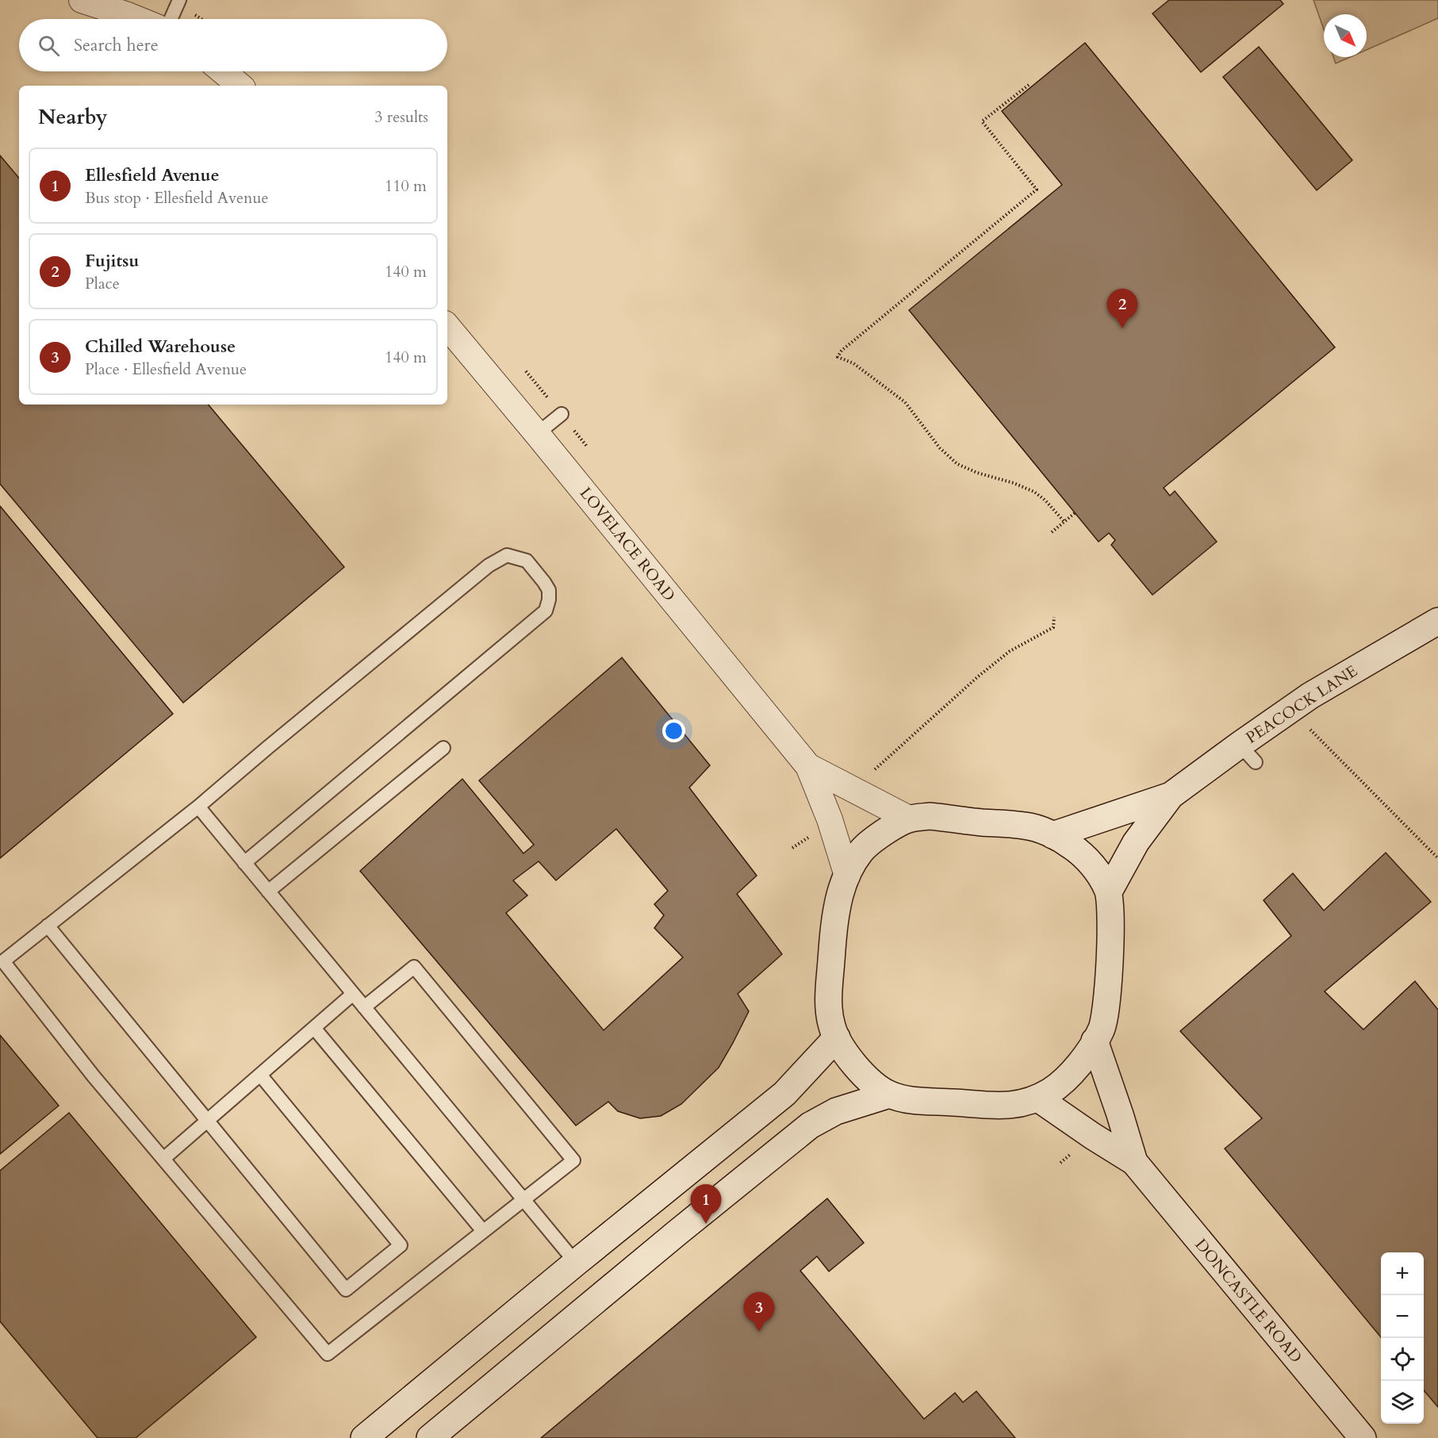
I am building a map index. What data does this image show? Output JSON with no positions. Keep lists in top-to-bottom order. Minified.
{"streets":{"street":["LOVELACE ROAD","PEACOCK LANE","DONCASTLE ROAD"]},"north":"bottom right","page":{"search":"Search here","heading":["Nearby","3 results"],"list":[{"mark":"1","name":"Ellesfield Avenue","note":"Bus stop · Ellesfield Avenue","value":"110 m"},{"mark":"2","name":"Fujitsu","note":"Place","value":"140 m"},{"mark":"3","name":"Chilled Warehouse","note":"Place · Ellesfield Avenue","value":"140 m"}],"pins":["2","1","3"],"map_buttons":["+","−"]}}
